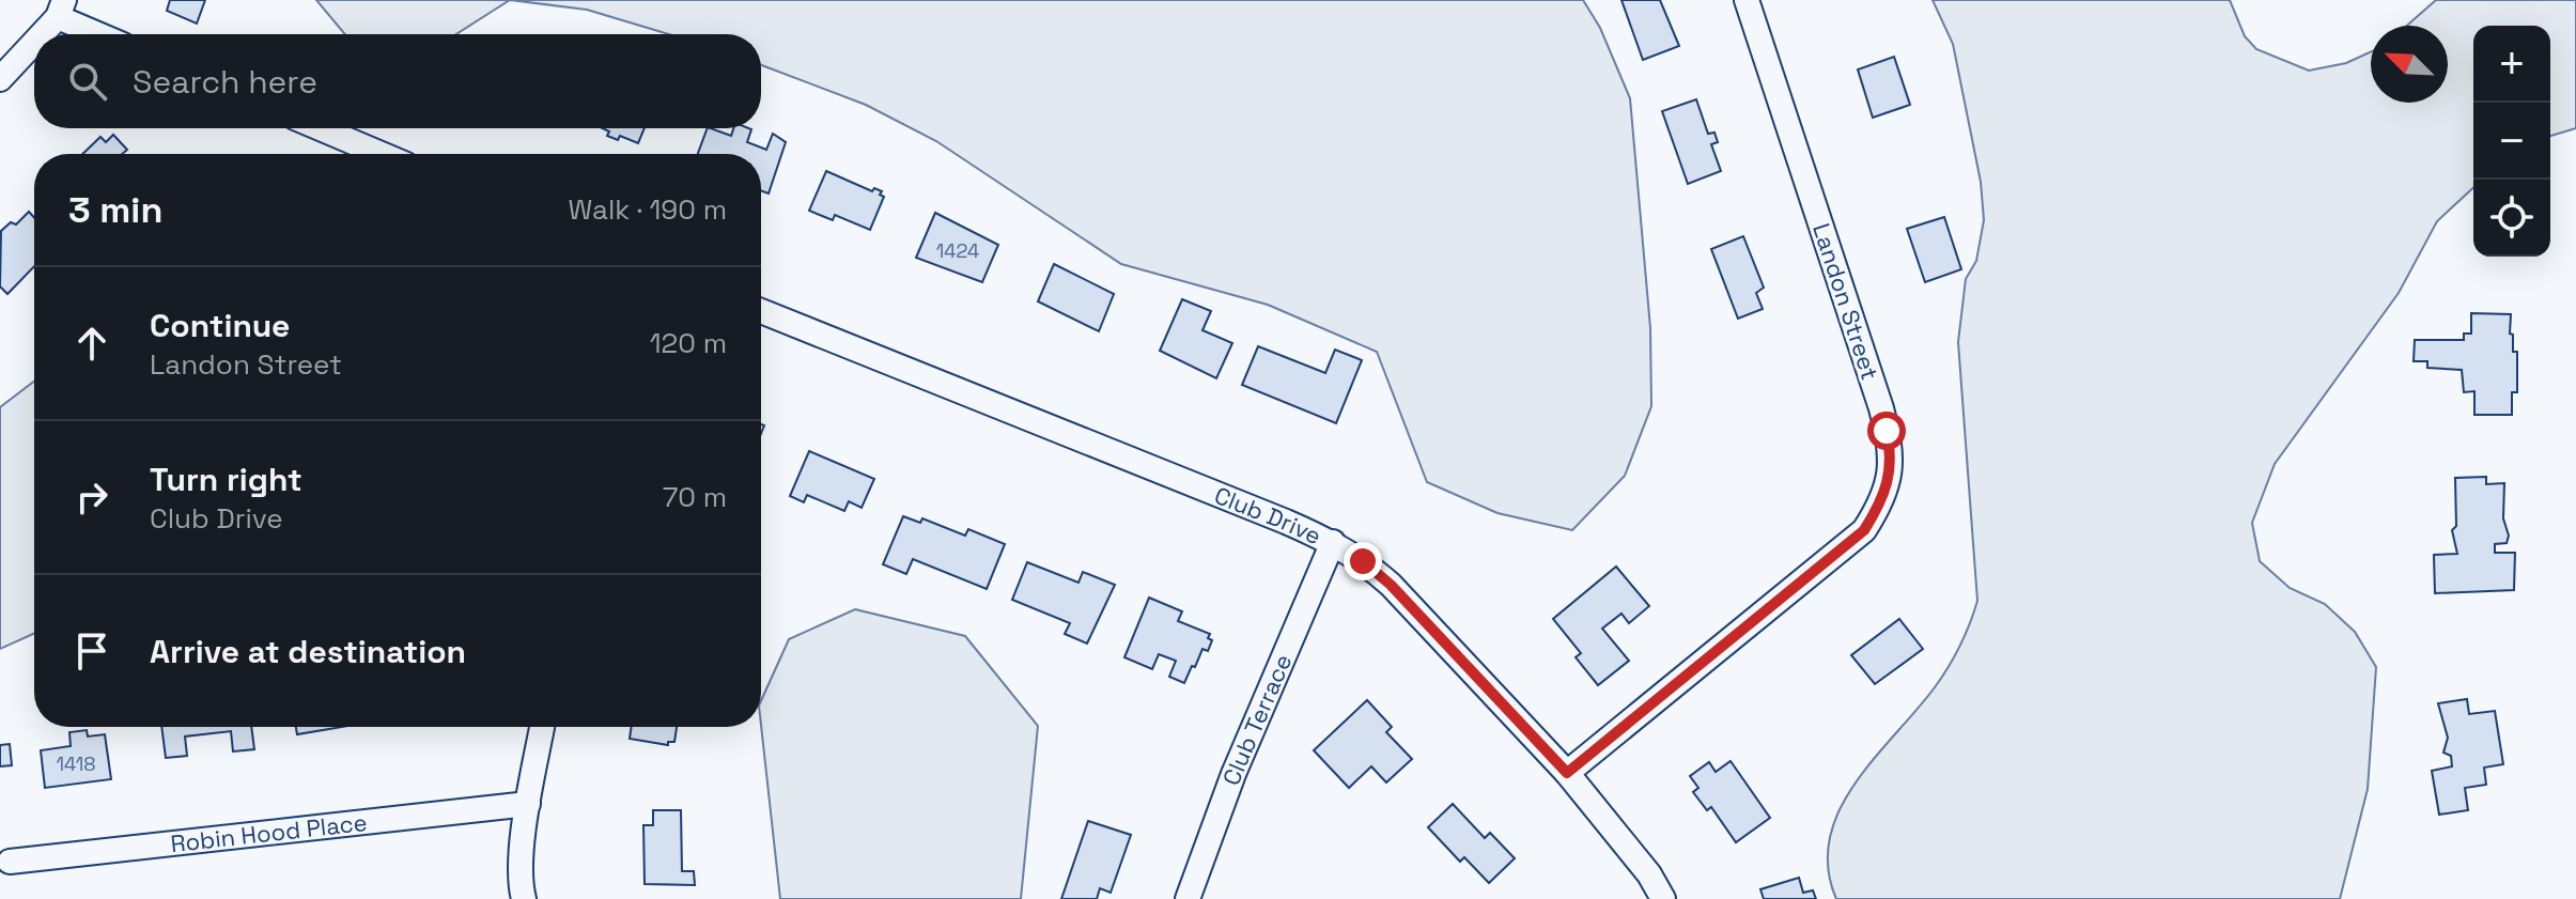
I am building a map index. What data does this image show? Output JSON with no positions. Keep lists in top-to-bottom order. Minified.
{"streets":{"street":["Landon Street","Club Drive","Club Terrace","Robin Hood Place"]},"crossings":[["Landon Street","Club Drive"],["Club Drive","Club Terrace"]],"house_numbers":["1424","1418"],"north":"top left","page":{"map_buttons":["+","−"],"search":"Search here","heading":["3 min","Walk · 190 m"],"list":[["Continue","Landon Street","120 m"],["Turn right","Club Drive","70 m"],"Arrive at destination"]}}
